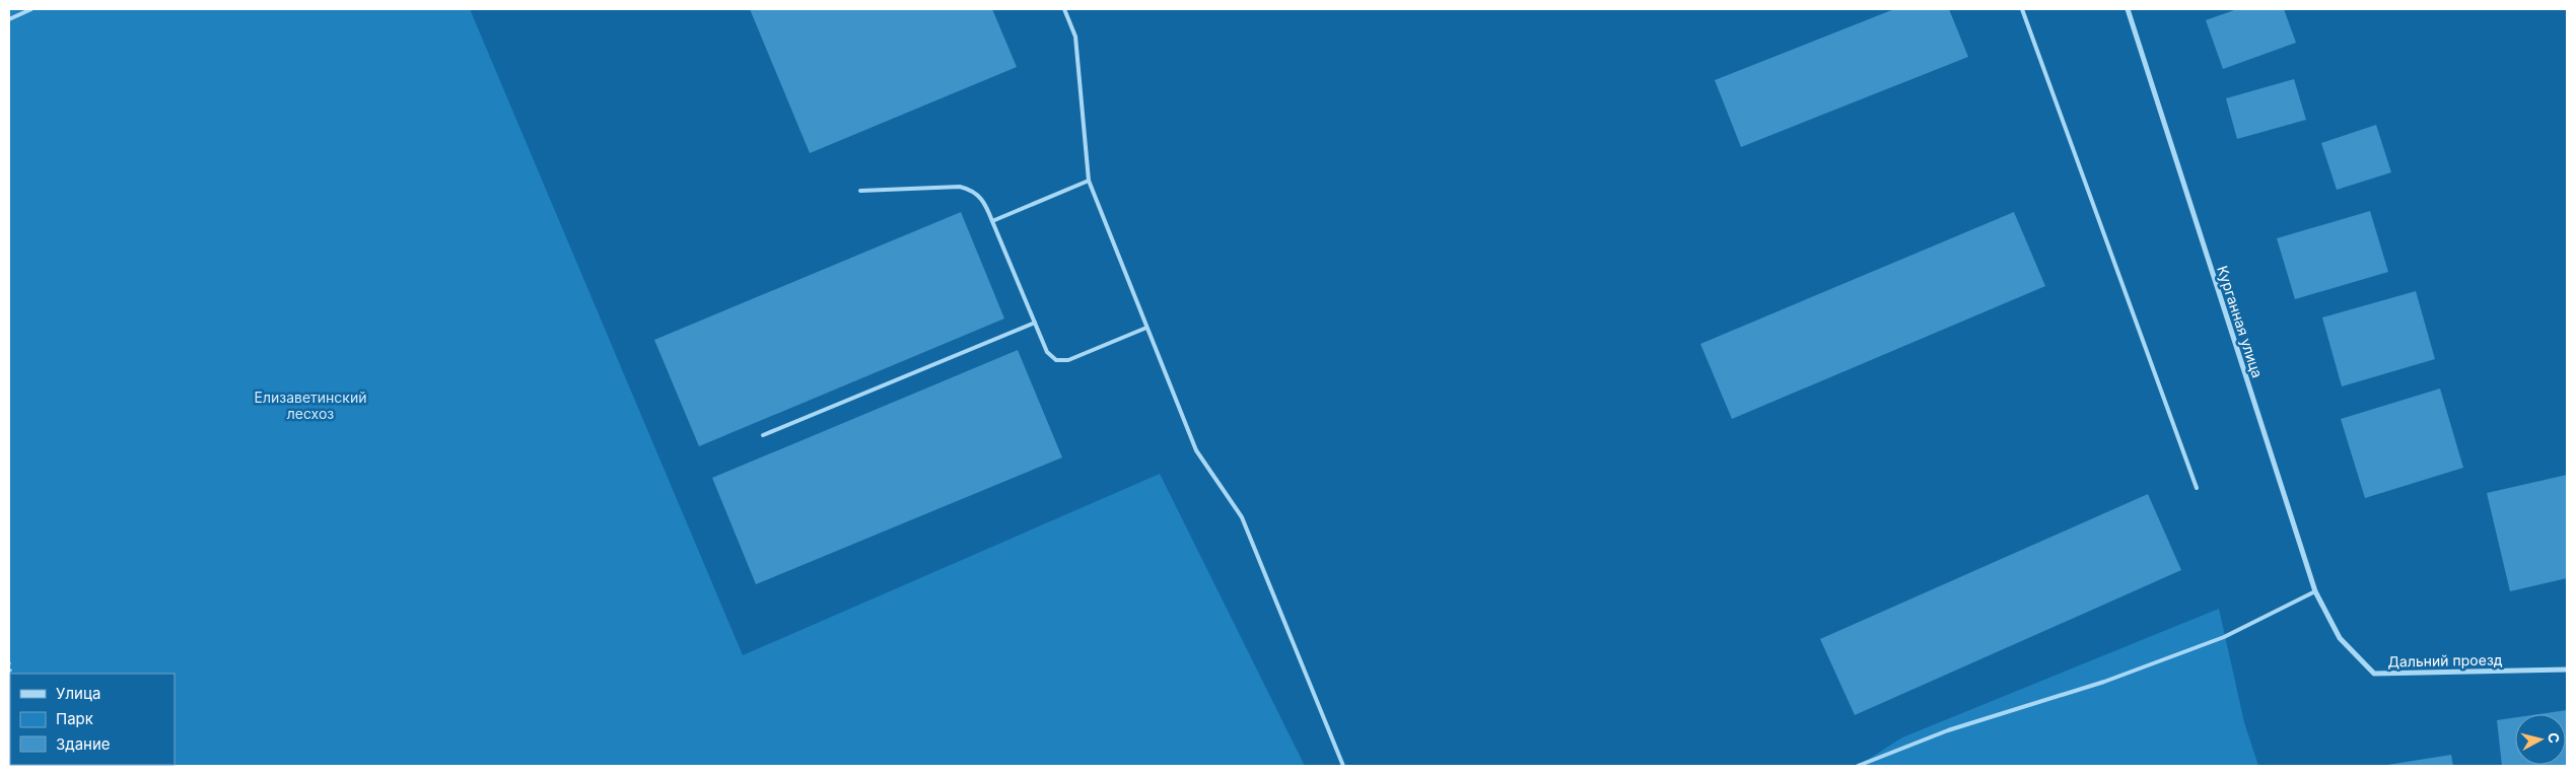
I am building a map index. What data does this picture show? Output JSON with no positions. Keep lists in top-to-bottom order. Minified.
{"streets":{"street":["Курганная улица","Дальний проезд"]},"crossings":[["Курганная улица","Дальний проезд"]],"parks":["Елизаветинский лесхоз"],"legend":["Улица","Парк","Здание"],"north":"right"}
